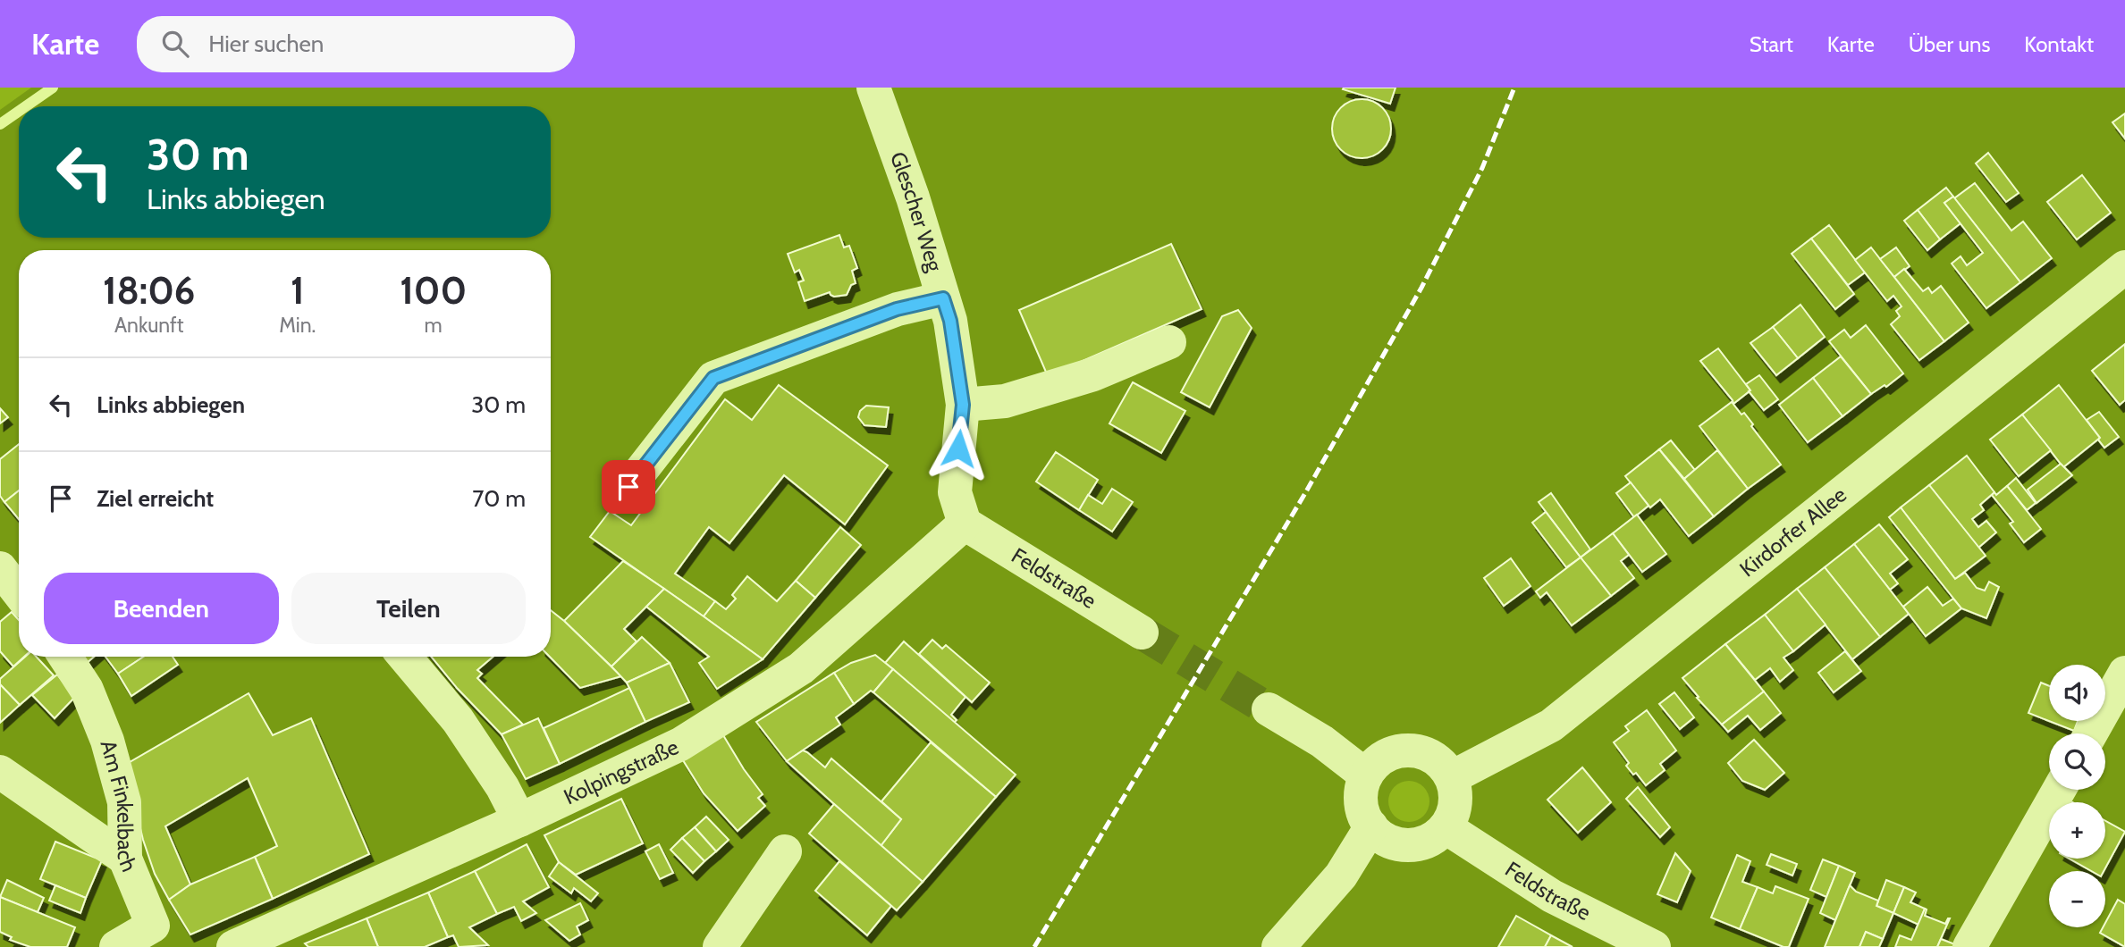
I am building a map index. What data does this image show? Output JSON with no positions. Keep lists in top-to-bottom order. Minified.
{"streets":{"street":["Glescher Weg","Kirdorfer Allee","Feldstraße","Kolpingstraße","Am Finkelbach"]},"crossings":[["Glescher Weg","Feldstraße"],["Glescher Weg","Kolpingstraße"],["Kirdorfer Allee","Feldstraße"],["Feldstraße","Kolpingstraße"]],"page":{"header":"Karte","search":"Hier suchen","nav":["Start","Karte","Über uns","Kontakt"],"turn":["30 m","Links abbiegen"],"eta":["18:06","Ankunft","1","Min.","100","m"],"list":[{"name":"Links abbiegen","value":"30 m"},{"name":"Ziel erreicht","value":"70 m"}],"buttons":["Beenden","Teilen"],"map_buttons":["+","−"]}}
